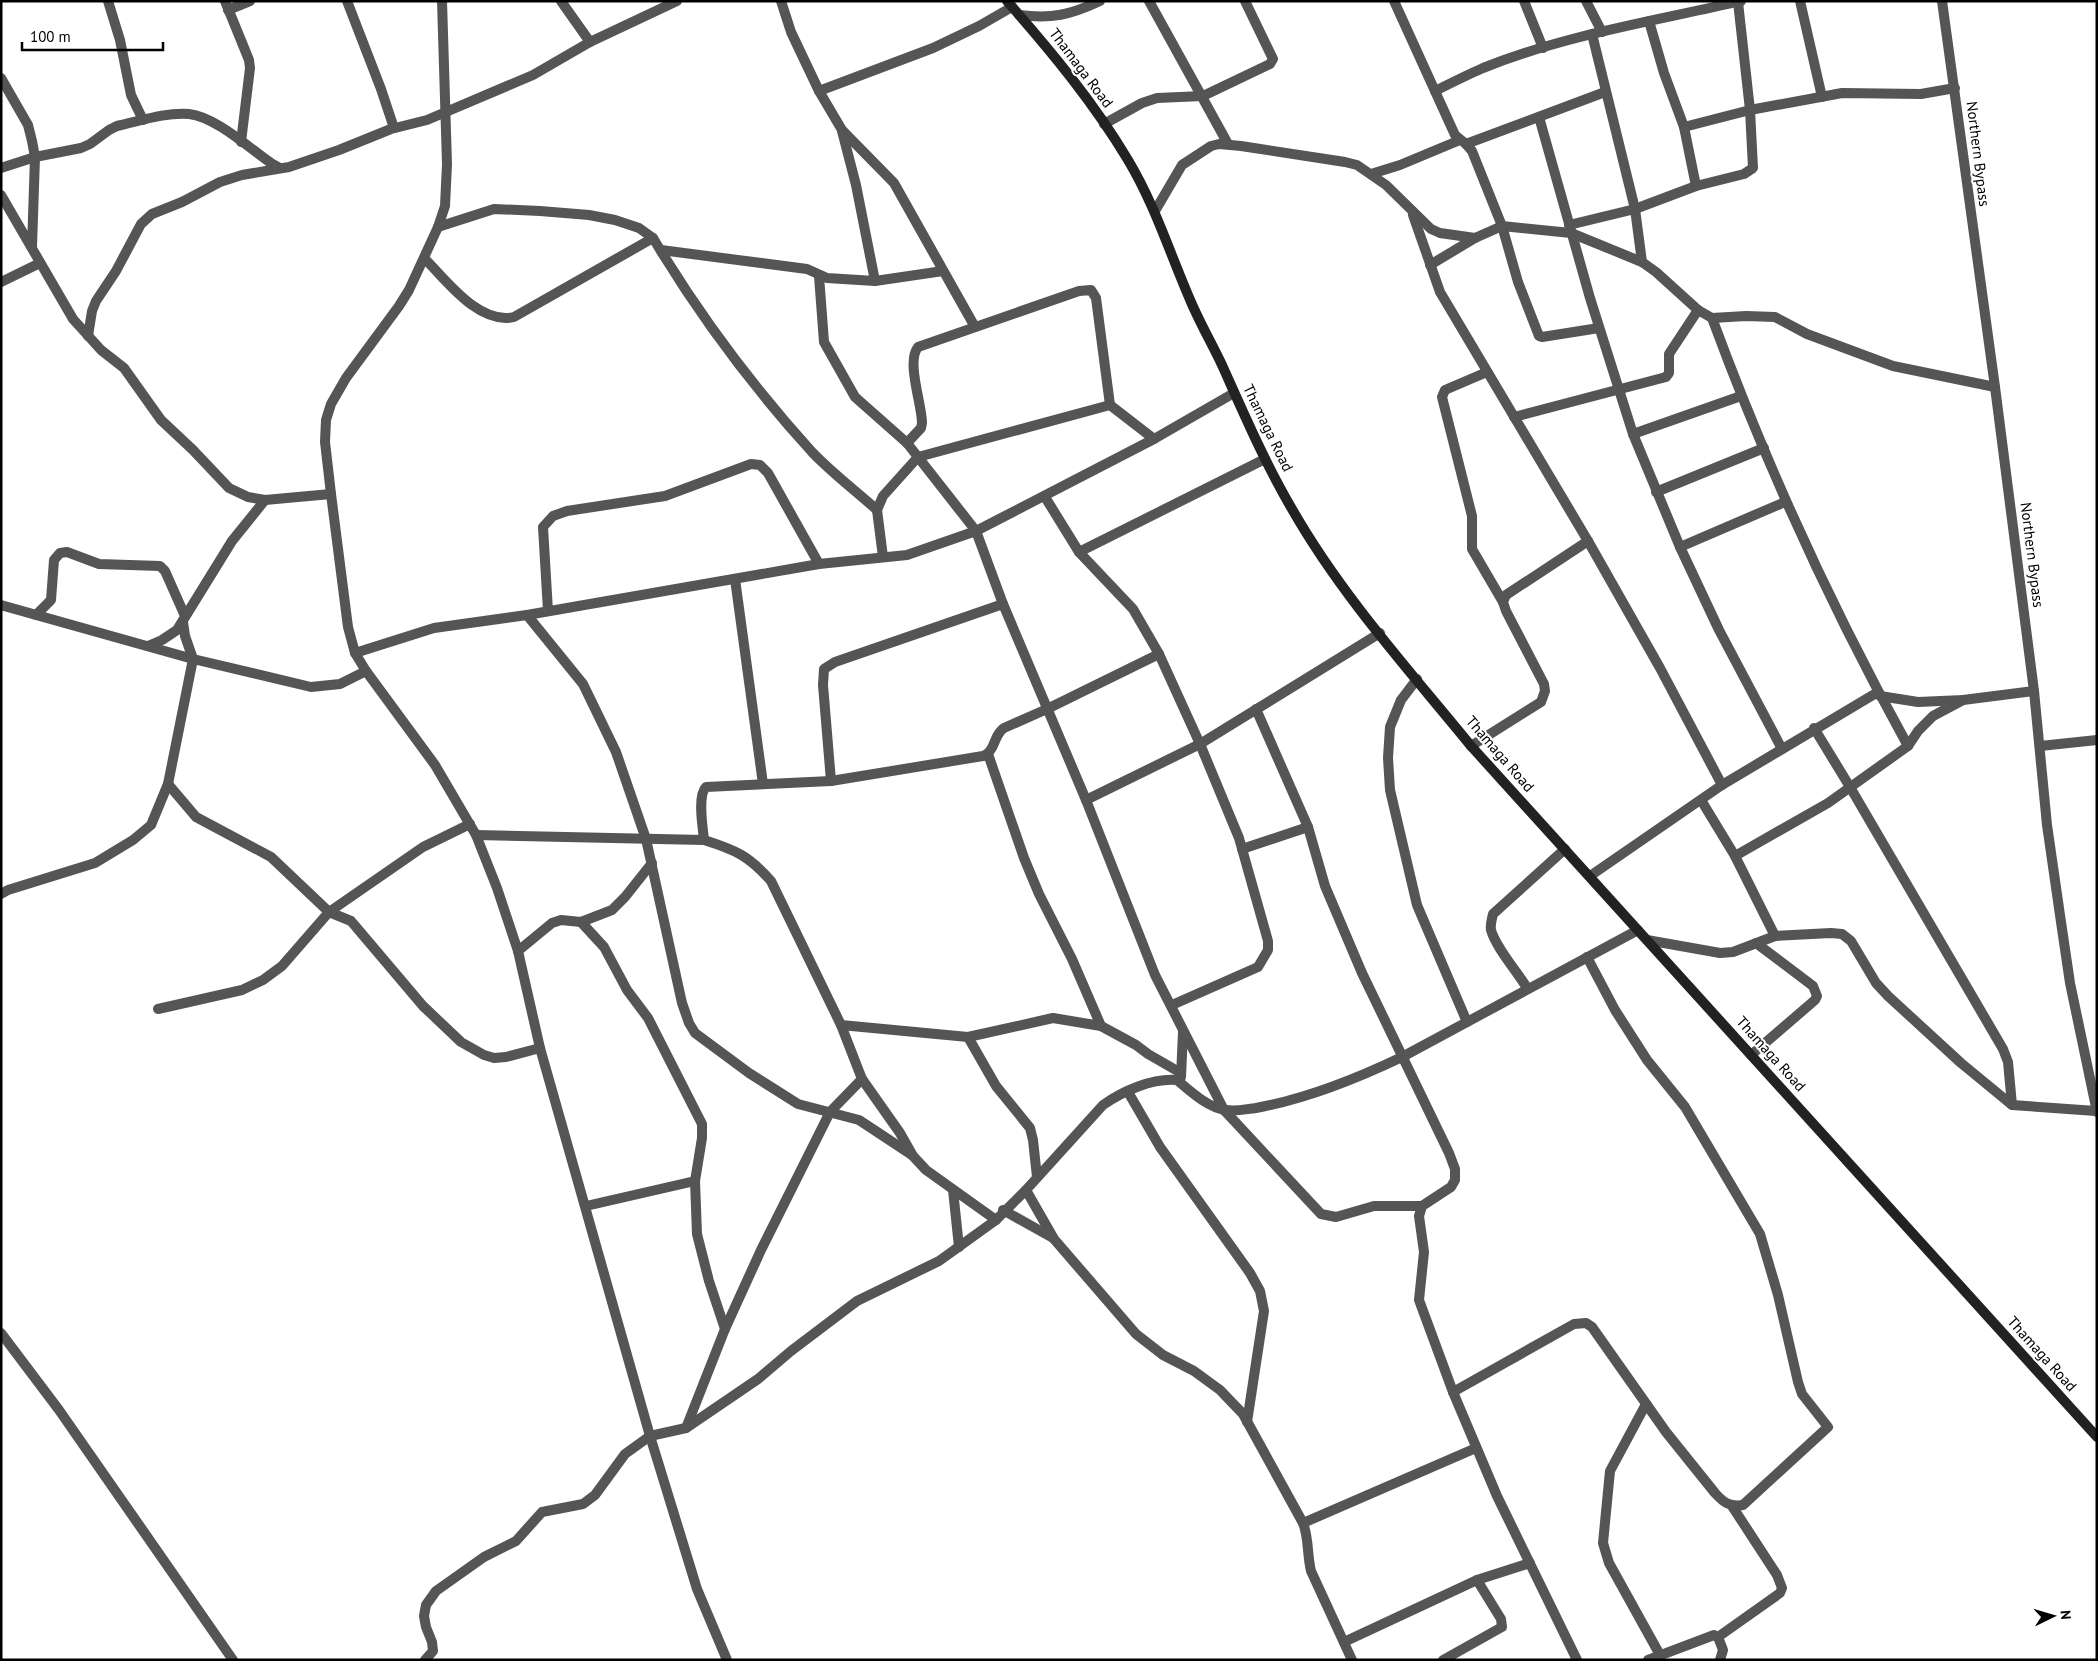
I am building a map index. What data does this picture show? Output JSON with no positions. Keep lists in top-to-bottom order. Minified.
{"streets":{"main road":["Thamaga Road"],"street":["Northern Bypass"]},"scale_bar":"100 m","north":"right"}
